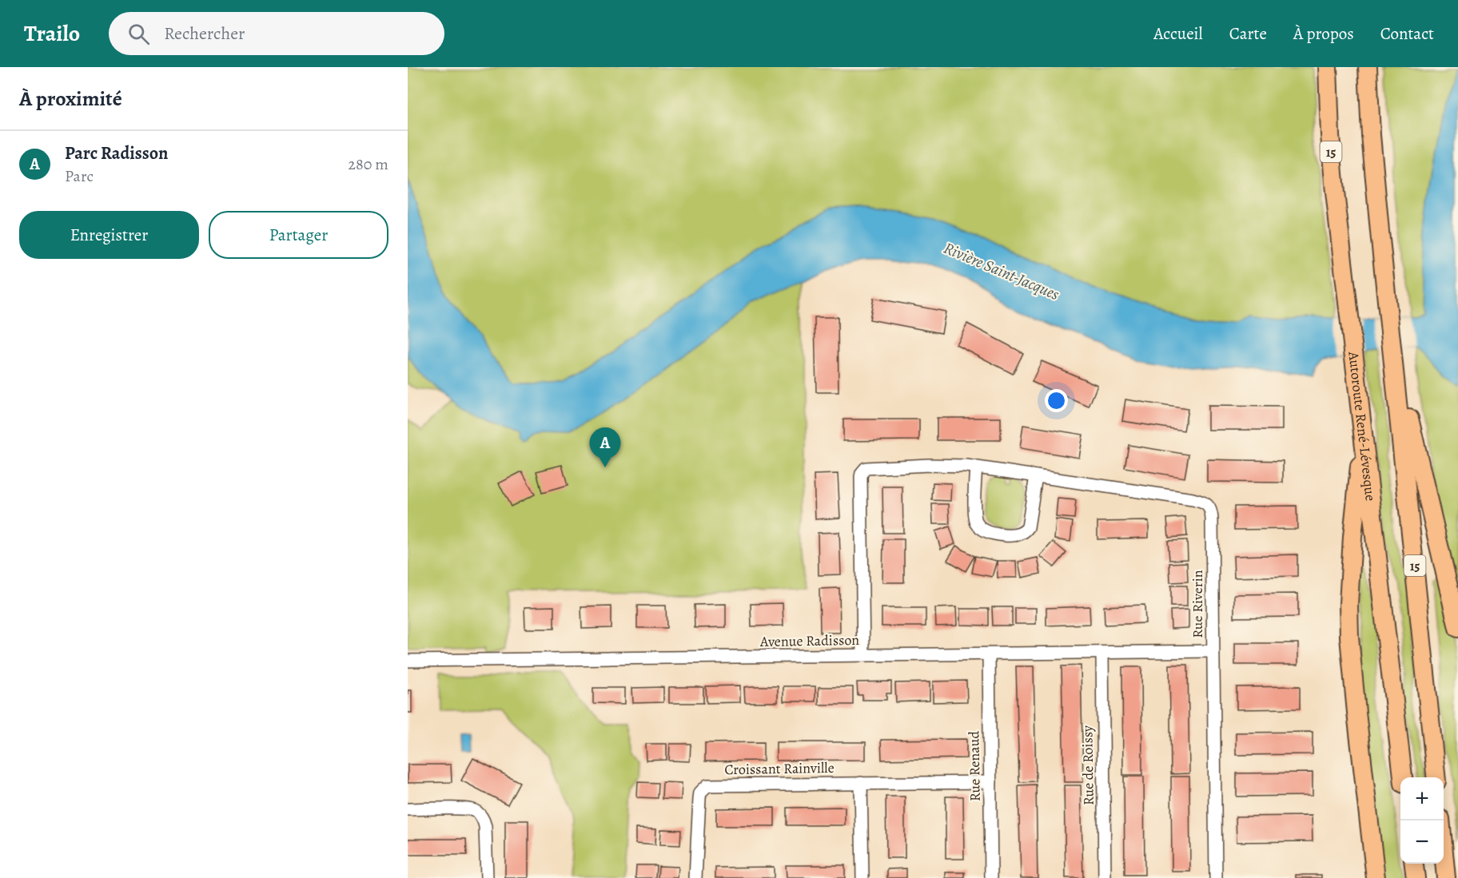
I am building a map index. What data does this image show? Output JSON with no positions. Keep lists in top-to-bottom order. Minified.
{"streets":{"highway":["15","Autoroute René-Lévesque"],"street":["Rue Riverin","Avenue Radisson","Rue de Roissy","Rue Renaud","Croissant Rainville"]},"crossings":[["Rue Riverin","Avenue Radisson"],["Avenue Radisson","Rue de Roissy"],["Avenue Radisson","Rue Renaud"],["Rue Renaud","Croissant Rainville"]],"water":["Rivière Saint-Jacques"],"page":{"header":"Trailo","search":"Rechercher","nav":["Accueil","Carte","À propos","Contact"],"heading":"À proximité","list":[{"mark":"A","name":"Parc Radisson","note":"Parc","value":"280 m"}],"buttons":["Enregistrer","Partager"],"pins":"A","map_buttons":["+","−"]}}
